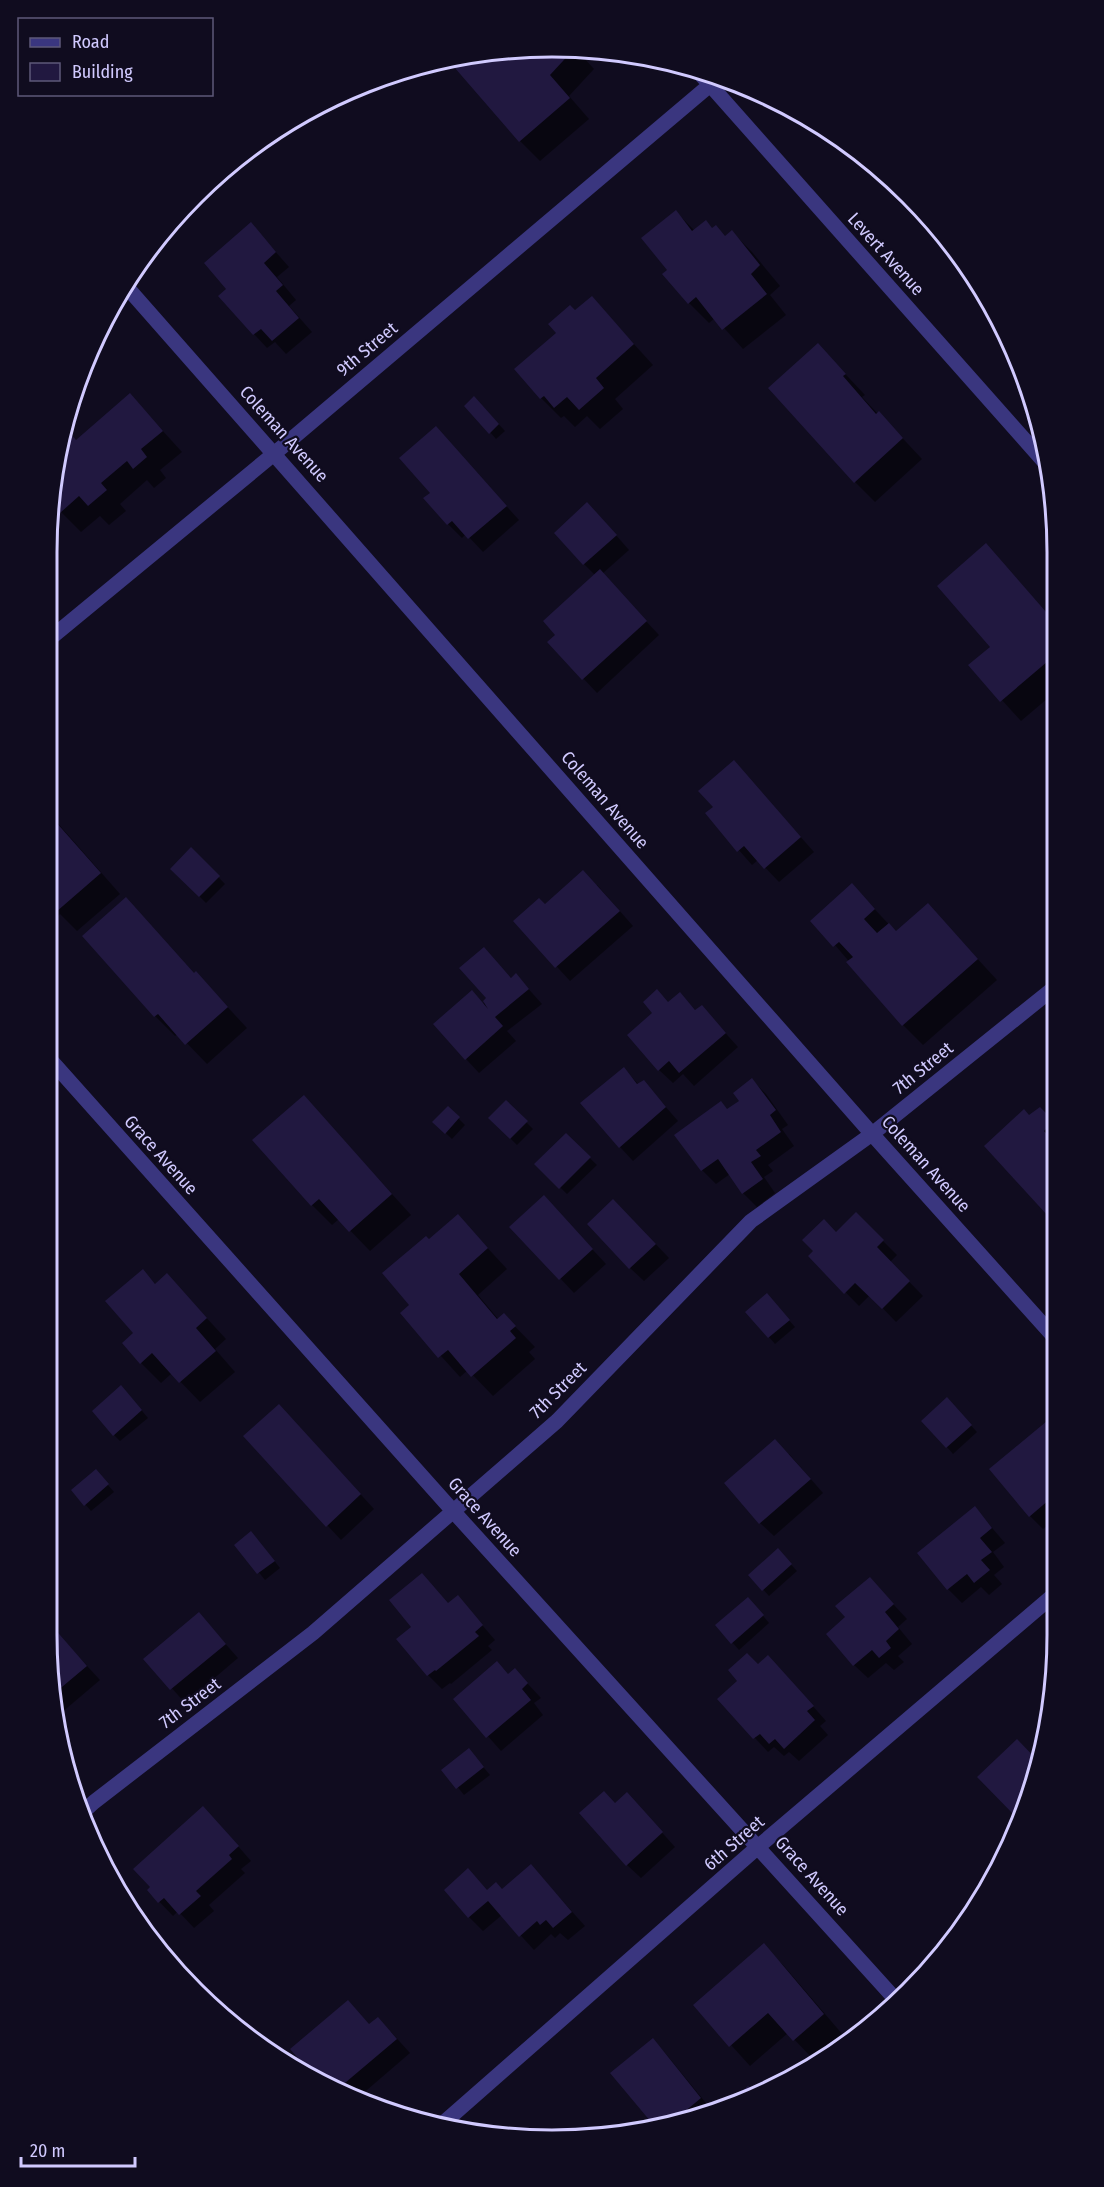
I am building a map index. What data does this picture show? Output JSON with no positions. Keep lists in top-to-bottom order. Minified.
{"streets":{"street":["Levert Avenue","9th Street","Coleman Avenue","7th Street","Grace Avenue","6th Street"]},"crossings":[["Levert Avenue","9th Street"],["9th Street","Coleman Avenue"],["Coleman Avenue","7th Street"],["7th Street","Grace Avenue"],["Grace Avenue","6th Street"]],"legend":["Road","Building"],"scale_bar":"20 m"}
